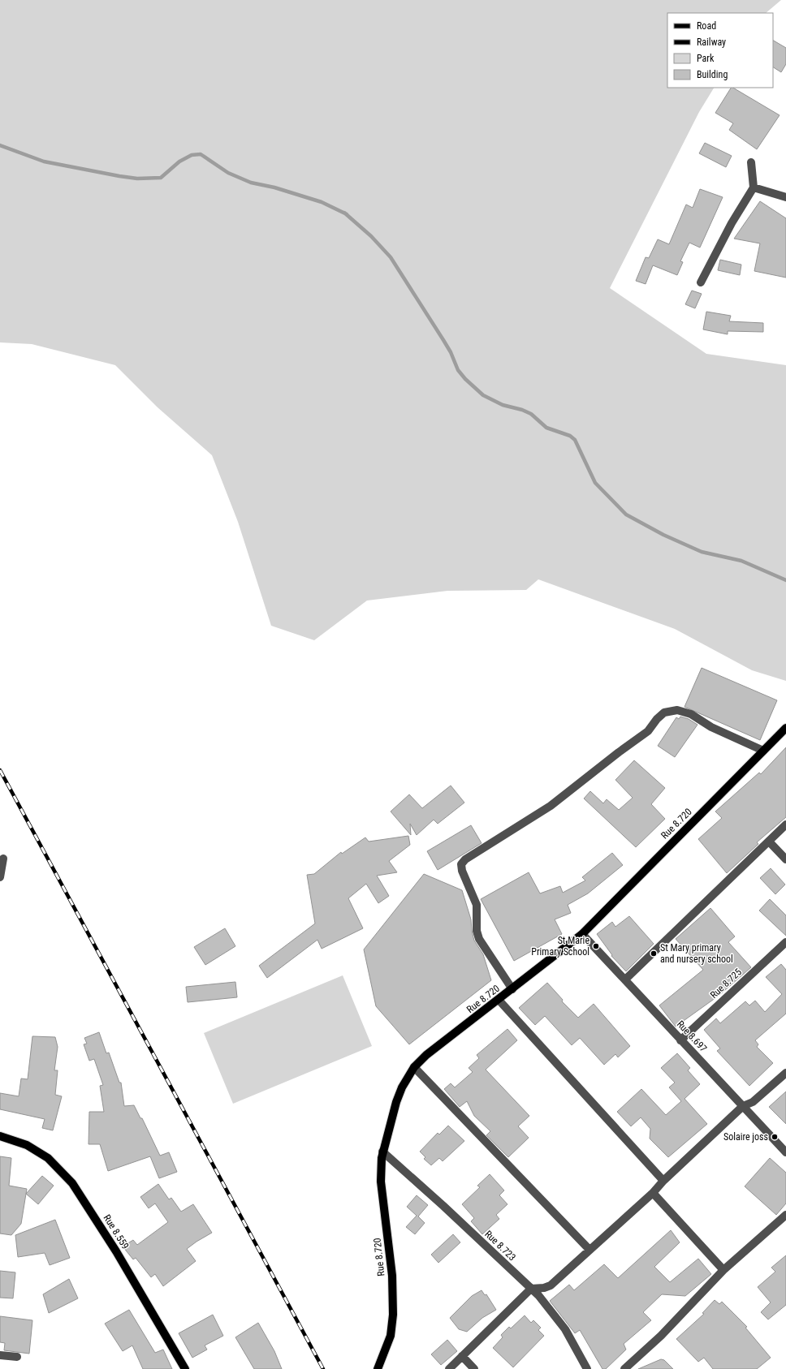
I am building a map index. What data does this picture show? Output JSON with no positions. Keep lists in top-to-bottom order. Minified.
{"streets":{"main road":["Rue 8.720","Rue 8.559"],"street":["Rue 8.725","Rue 8.697","Rue 8.723"]},"crossings":[["Rue 8.720","Rue 8.697"],["Rue 8.720","Rue 8.723"],["Rue 8.725","Rue 8.697"]],"places":["St Marie Primary School","St Mary primary and nursery school","Solaire joss"],"legend":["Road","Railway","Park","Building"]}
